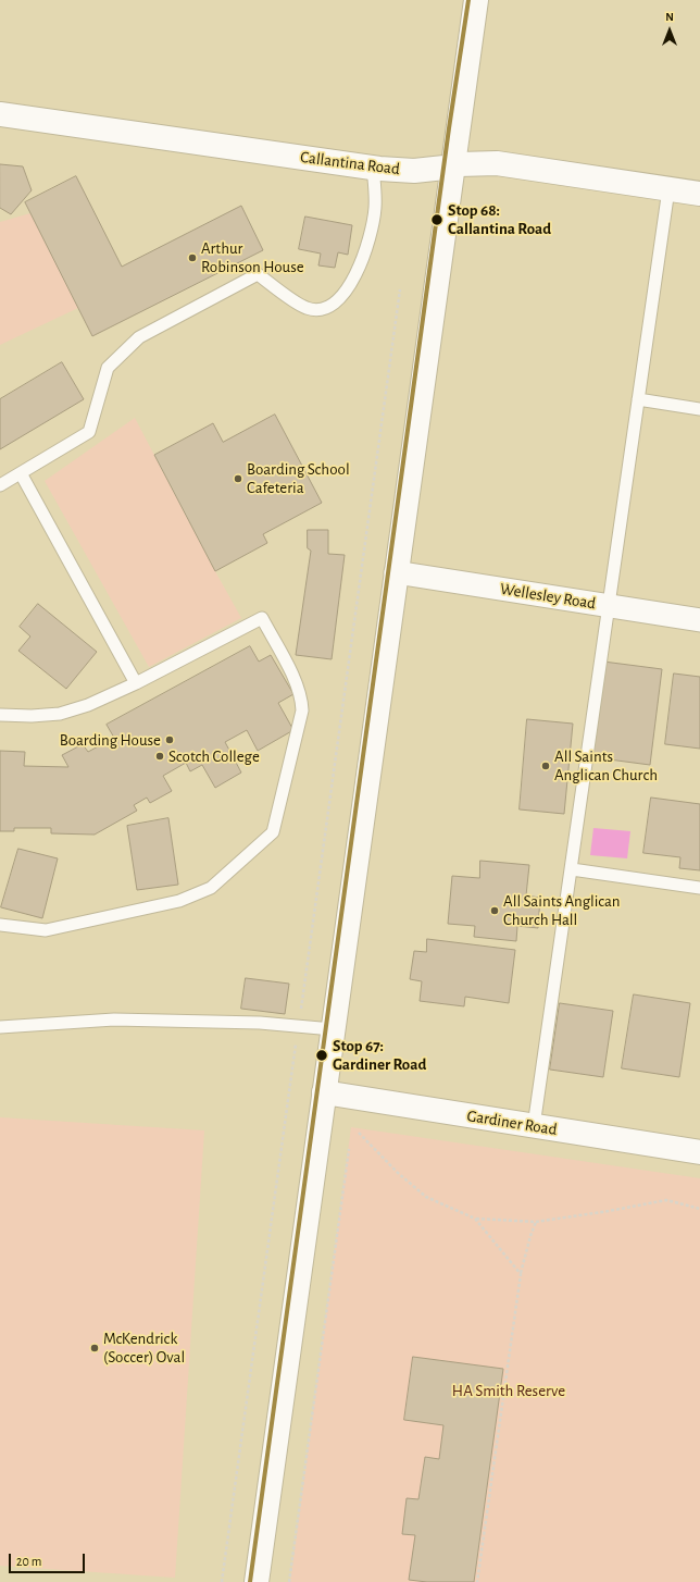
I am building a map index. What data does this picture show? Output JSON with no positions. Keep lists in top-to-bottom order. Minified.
{"streets":{"main road":["Callantina Road","Gardiner Road"],"street":["Wellesley Road"]},"parks":["HA Smith Reserve"],"places":["Stop 68: Callantina Road","Arthur Robinson House","Boarding School Cafeteria","Boarding House","Scotch College","All Saints Anglican Church","All Saints Anglican Church Hall","Stop 67: Gardiner Road","McKendrick (Soccer) Oval"],"scale_bar":"20 m","north":"top"}
